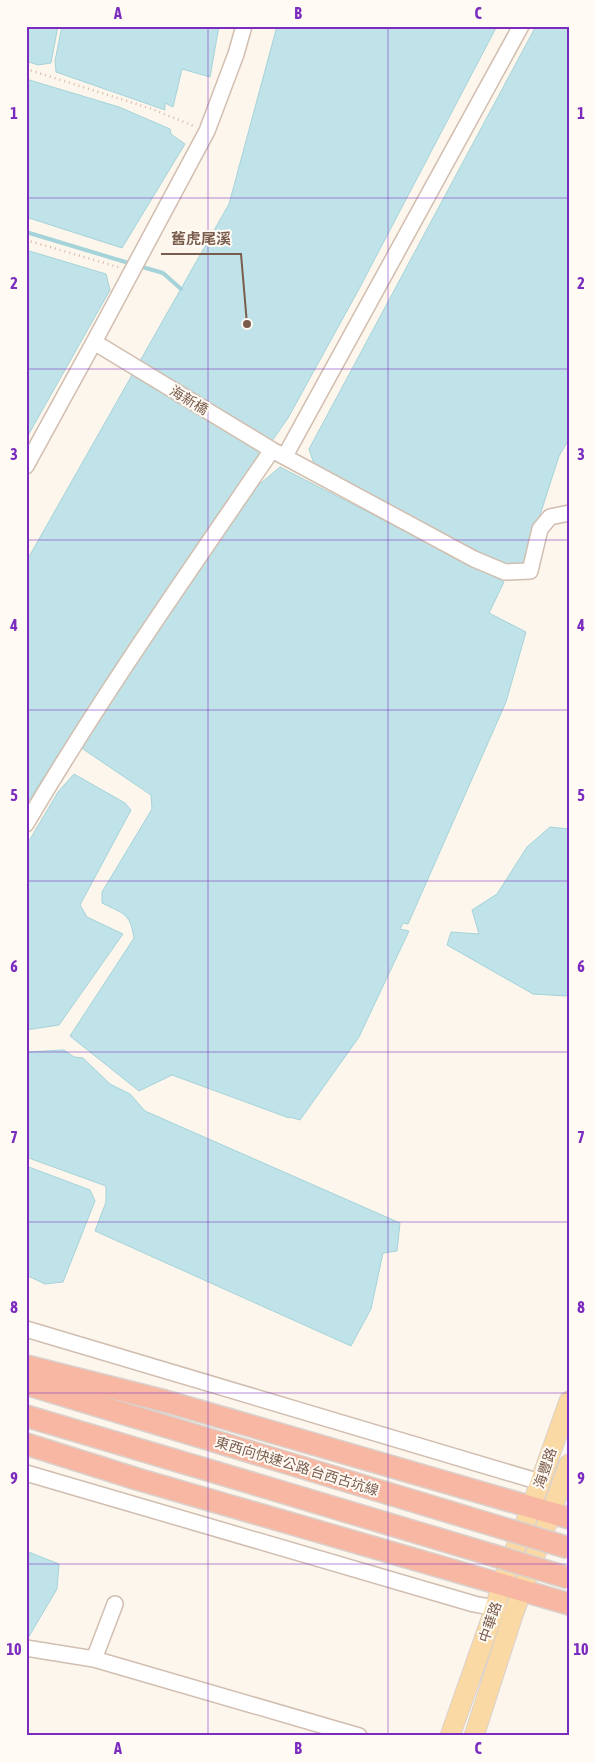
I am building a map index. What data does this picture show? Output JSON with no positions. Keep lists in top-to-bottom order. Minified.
{"streets":{"highway":["東西向快速公路 台西古坑線"],"main road":["海豐路","中華路"],"street":["海新橋"]},"crossings":[["海豐路","中華路"]],"places":["舊虎尾溪"],"grid":{"columns":["A","B","C"],"rows":["1","2","3","4","5","6","7","8","9","10"]}}
